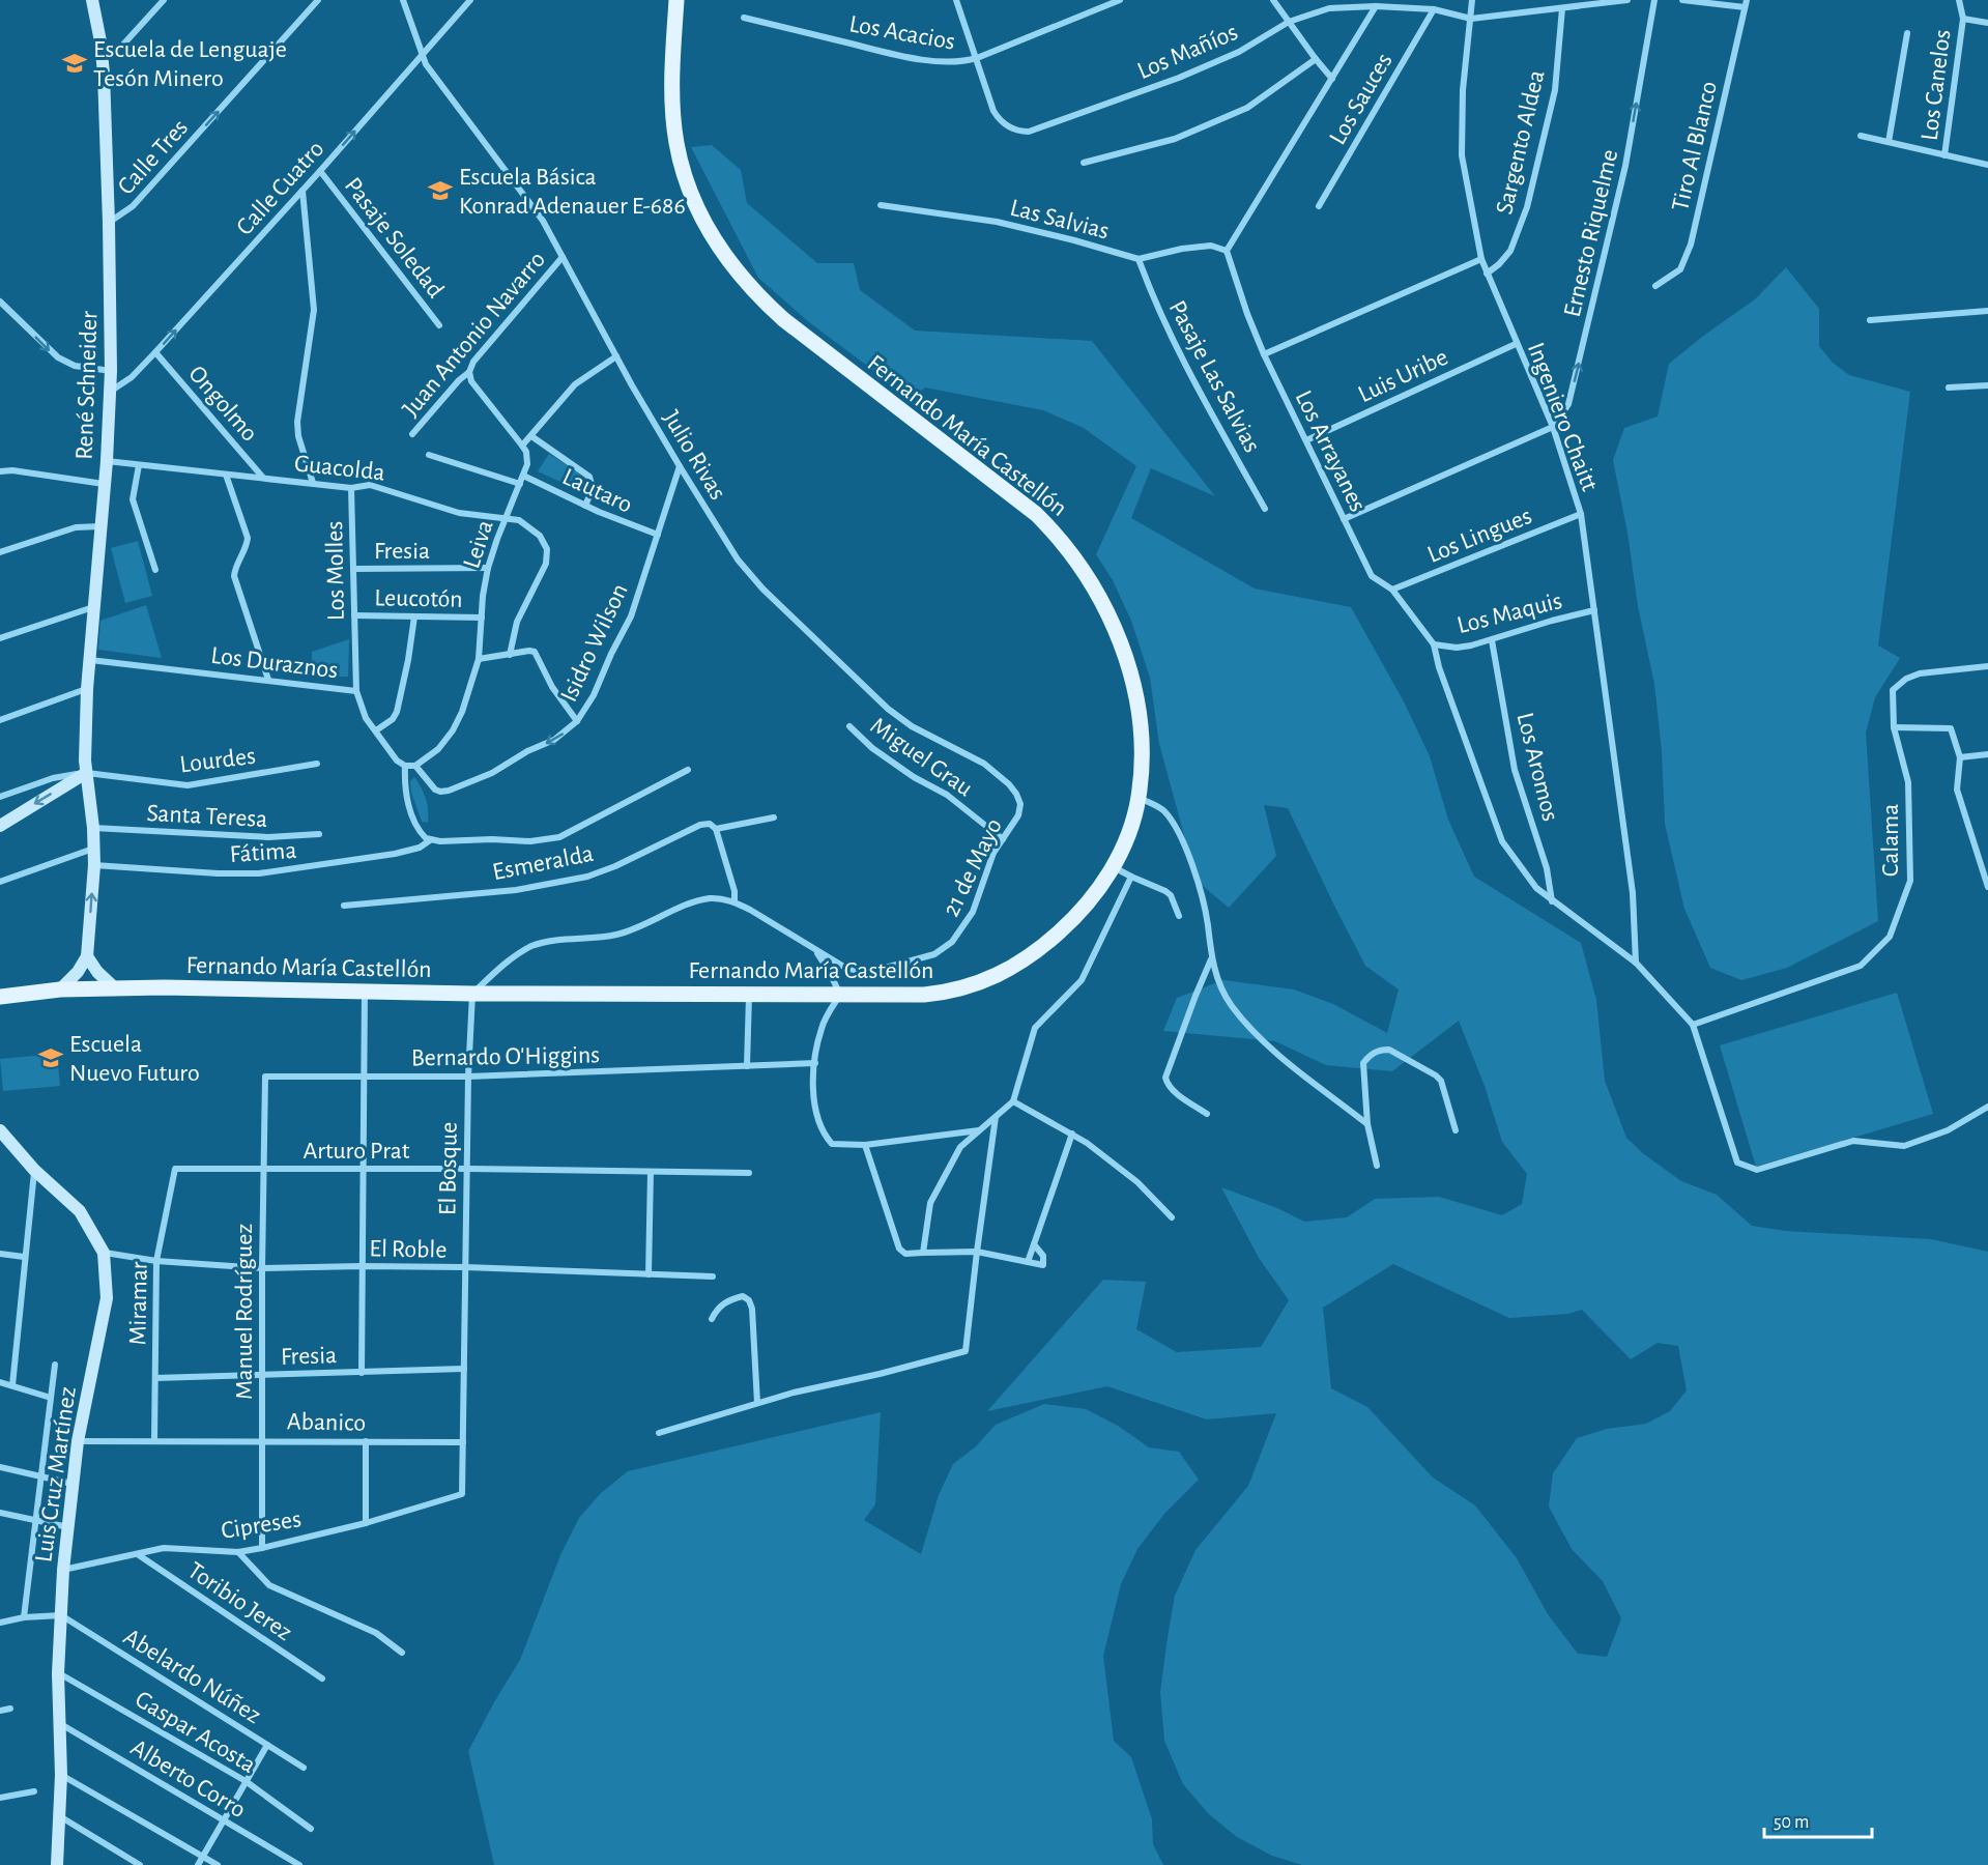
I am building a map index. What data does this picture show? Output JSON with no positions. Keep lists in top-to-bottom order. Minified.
{"streets":{"main road":["René Schneider","Fernando María Castellón","Luis Cruz Martínez"],"street":["Los Acacios","Los Mañíos","Los Canelos","Los Sauces","Sargento Aldea","Tiro Al Blanco","Calle Tres","Calle Cuatro","Las Salvias","Ernesto Riquelme","Pasaje Soledad","Juan Antonio Navarro","Luis Uribe","Pasaje Las Salvias","Ongolmo","Ingeniero Chaitt","Los Arrayanes","Julio Rivas","Guacolda","Lautaro","Los Lingues","Leiva","Fresia","Los Molles","Leucotón","Los Maquis","Isidro Wilson","Los Duraznos","Miguel Grau","Lourdes","Los Aromos","Santa Teresa","Calama","Fátima","Esmeralda","21 de Mayo","Bernardo O'Higgins","Arturo Prat","El Bosque","El Roble","Miramar","Manuel Rodríguez","Abanico","Cipreses","Toribio Jerez","Abelardo Núñez","Gaspar Acosta","Alberto Corro"]},"crossings":[["Los Acacios","Los Mañíos"],["Los Mañíos","Los Sauces"],["Los Mañíos","Sargento Aldea"],["Los Mañíos","Ingeniero Chaitt"],["Sargento Aldea","Ingeniero Chaitt"],["Calle Tres","René Schneider"],["Calle Cuatro","Pasaje Soledad"],["Calle Cuatro","René Schneider"],["Calle Cuatro","Ongolmo"],["Calle Cuatro","Julio Rivas"],["Las Salvias","Pasaje Las Salvias"],["Las Salvias","Los Arrayanes"],["Ernesto Riquelme","Ingeniero Chaitt"],["Juan Antonio Navarro","Julio Rivas"],["Luis Uribe","Ingeniero Chaitt"],["Luis Uribe","Los Arrayanes"],["René Schneider","Guacolda"],["René Schneider","Los Duraznos"],["René Schneider","Lourdes"],["René Schneider","Santa Teresa"],["René Schneider","Fátima"],["Ongolmo","Guacolda"],["Ingeniero Chaitt","Los Arrayanes"],["Ingeniero Chaitt","Los Lingues"],["Ingeniero Chaitt","Los Maquis"],["Fernando María Castellón","21 de Mayo"],["Fernando María Castellón","El Bosque"],["Los Arrayanes","Los Lingues"],["Los Arrayanes","Los Maquis"],["Los Arrayanes","Los Aromos"],["Los Arrayanes","Calama"],["Julio Rivas","Isidro Wilson"],["Julio Rivas","21 de Mayo"],["Guacolda","Leiva"],["Guacolda","Los Molles"],["Lautaro","Leiva"],["Lautaro","Isidro Wilson"],["Leiva","Fresia"],["Leiva","Leucotón"],["Leiva","Isidro Wilson"],["Fresia","Los Molles"],["Fresia","El Bosque"],["Fresia","Miramar"],["Fresia","Manuel Rodríguez"],["Los Molles","Leucotón"],["Los Molles","Los Duraznos"],["Los Maquis","Los Aromos"],["Miguel Grau","21 de Mayo"],["21 de Mayo","El Bosque"],["Bernardo O'Higgins","El Bosque"],["Bernardo O'Higgins","Manuel Rodríguez"],["Arturo Prat","El Bosque"],["Arturo Prat","Miramar"],["Arturo Prat","Manuel Rodríguez"],["El Bosque","El Roble"],["El Bosque","Abanico"],["El Bosque","Cipreses"],["El Roble","Miramar"],["El Roble","Manuel Rodríguez"],["El Roble","Luis Cruz Martínez"],["Miramar","Abanico"],["Manuel Rodríguez","Abanico"],["Manuel Rodríguez","Cipreses"],["Abanico","Luis Cruz Martínez"],["Luis Cruz Martínez","Cipreses"],["Luis Cruz Martínez","Abelardo Núñez"],["Luis Cruz Martínez","Gaspar Acosta"],["Luis Cruz Martínez","Alberto Corro"],["Cipreses","Toribio Jerez"]],"one_way":["Calle Tres","Calle Cuatro","Ernesto Riquelme","Isidro Wilson"],"places":{"school or university":["Escuela de Lenguaje Tesón Minero","Escuela Básica Konrad Adenauer E-686","Escuela Nuevo Futuro"]},"scale_bar":"50 m"}
